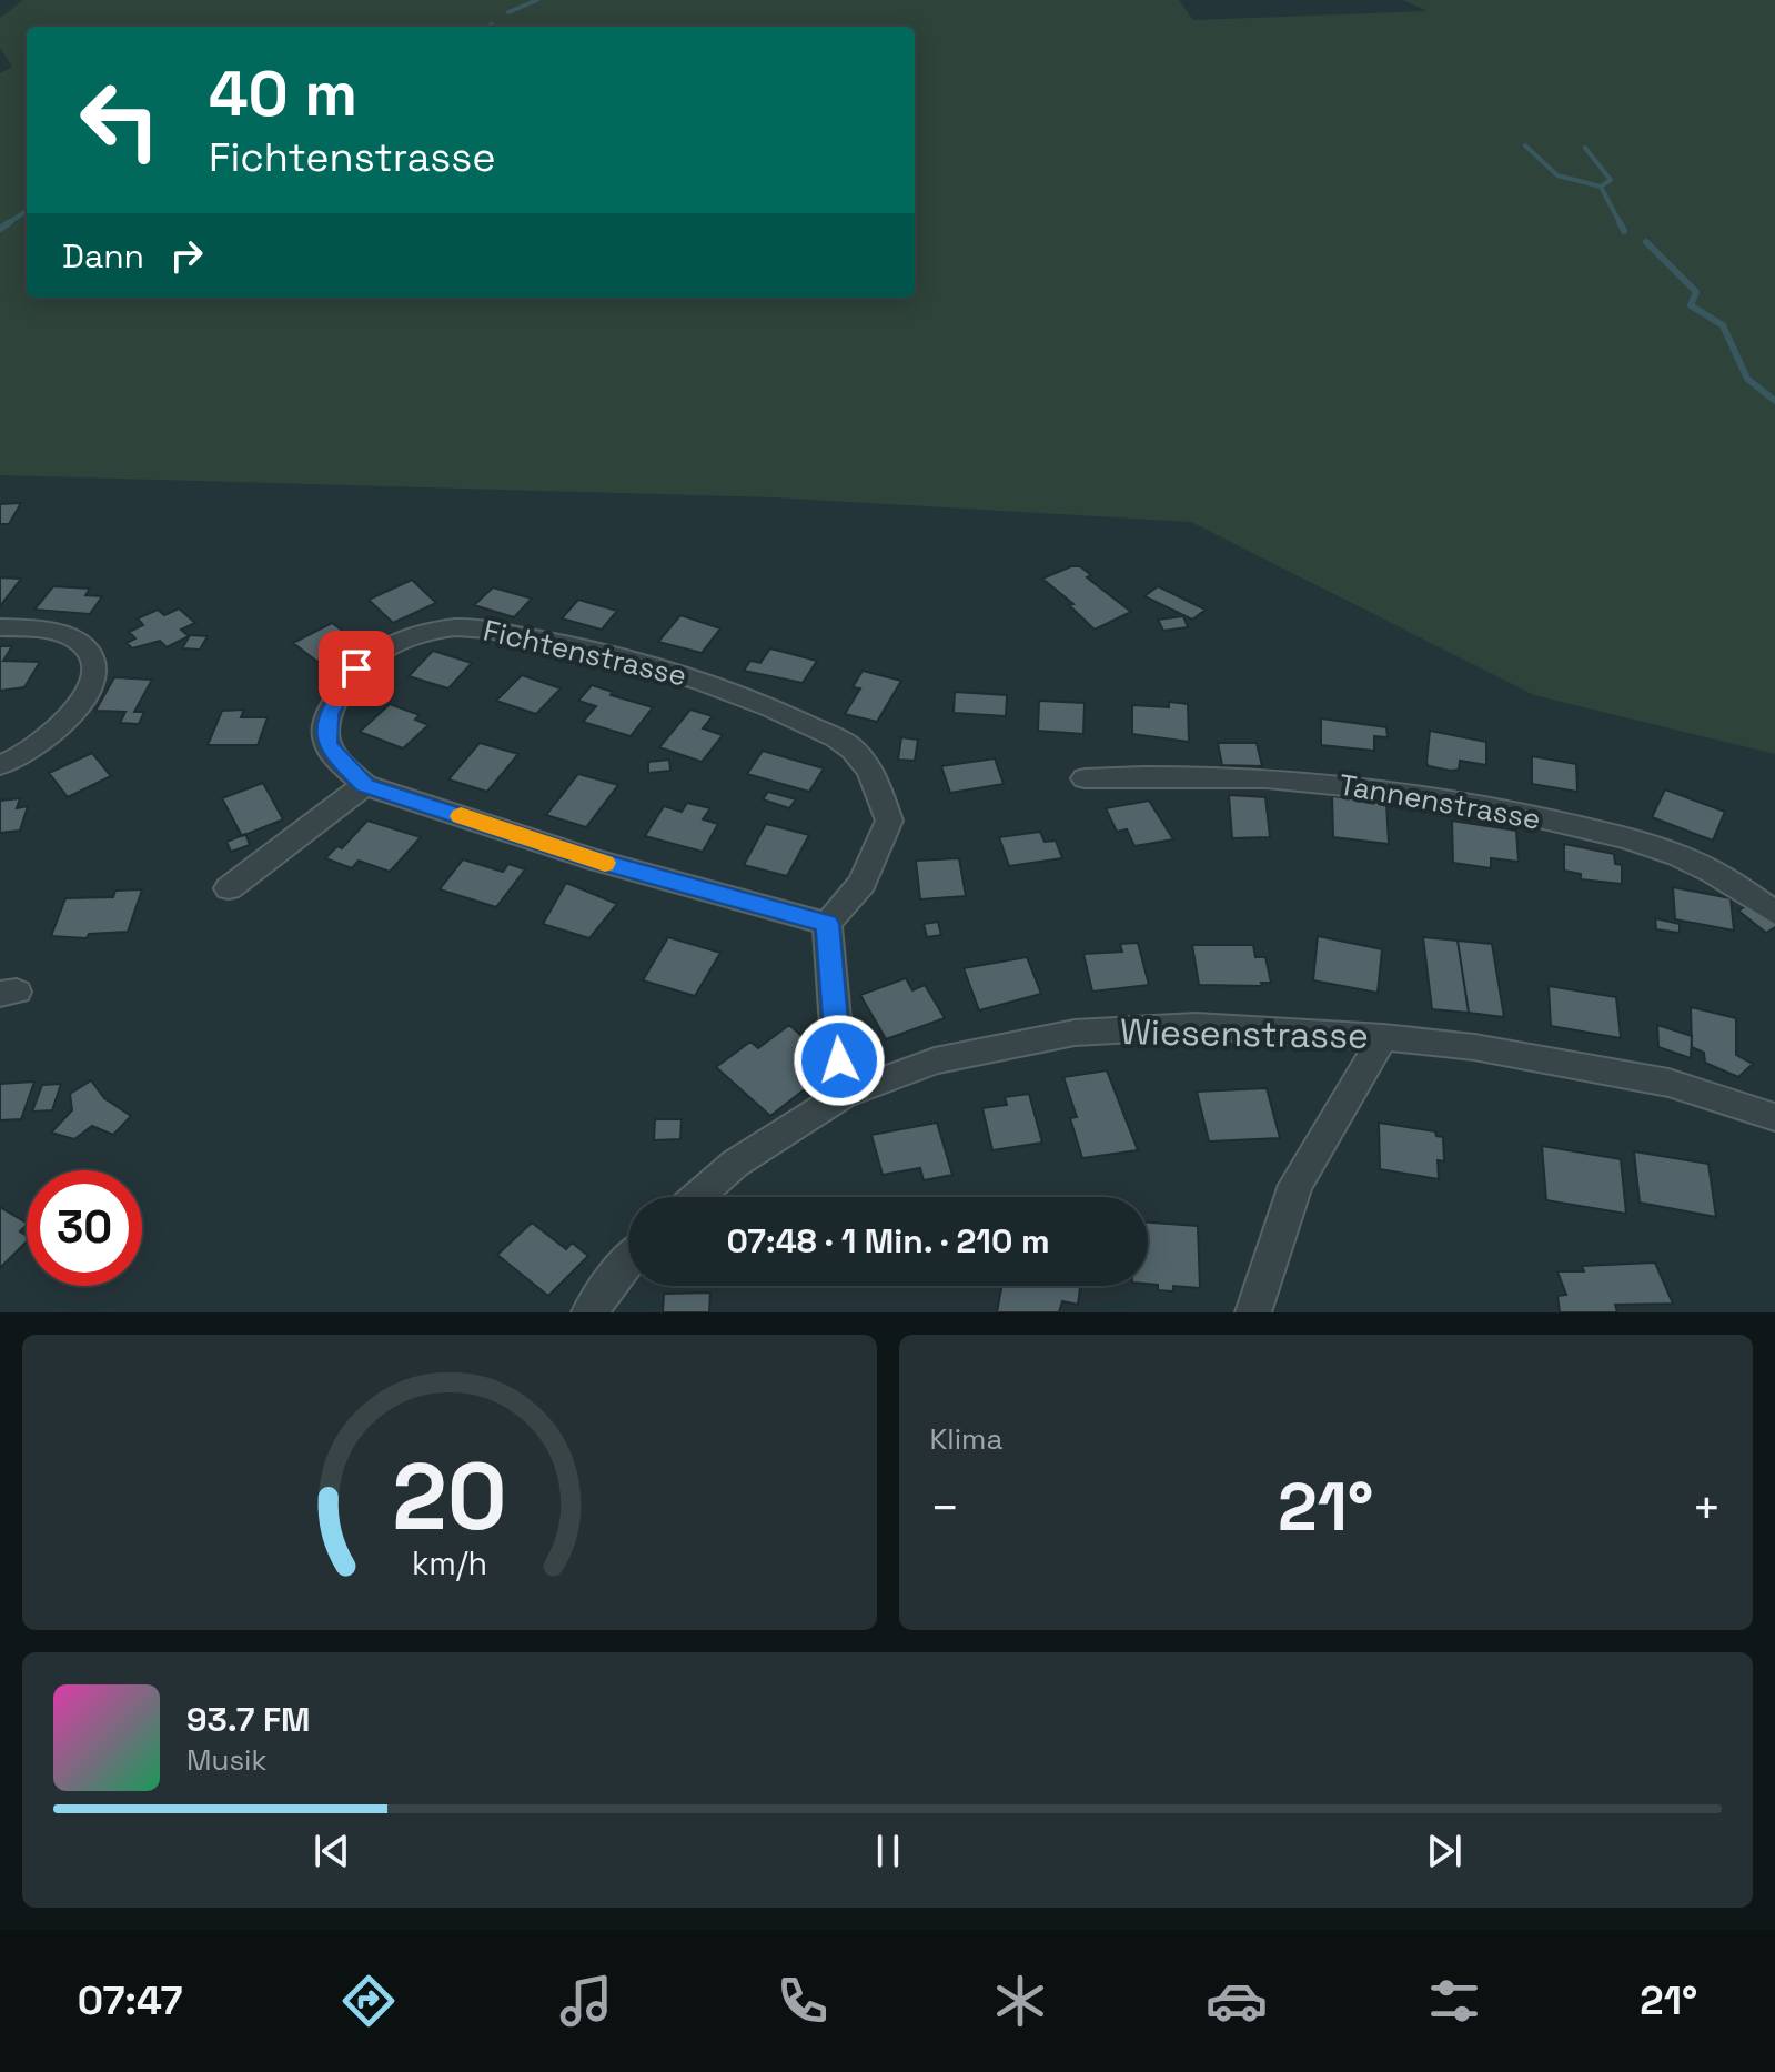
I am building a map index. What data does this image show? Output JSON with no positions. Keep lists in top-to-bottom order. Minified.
{"streets":{"street":["Fichtenstrasse","Tannenstrasse","Wiesenstrasse"]},"page":{"turn":["40 m","Fichtenstrasse"],"then":"Dann","limit":"30","trip":"07:48 · 1 Min. · 210 m","tile":"Klima","heat":["−","21°","+"],"song":["93.7 FM","Musik"],"tabs":["07:47","21°"],"gauge":["20","km/h"]}}
